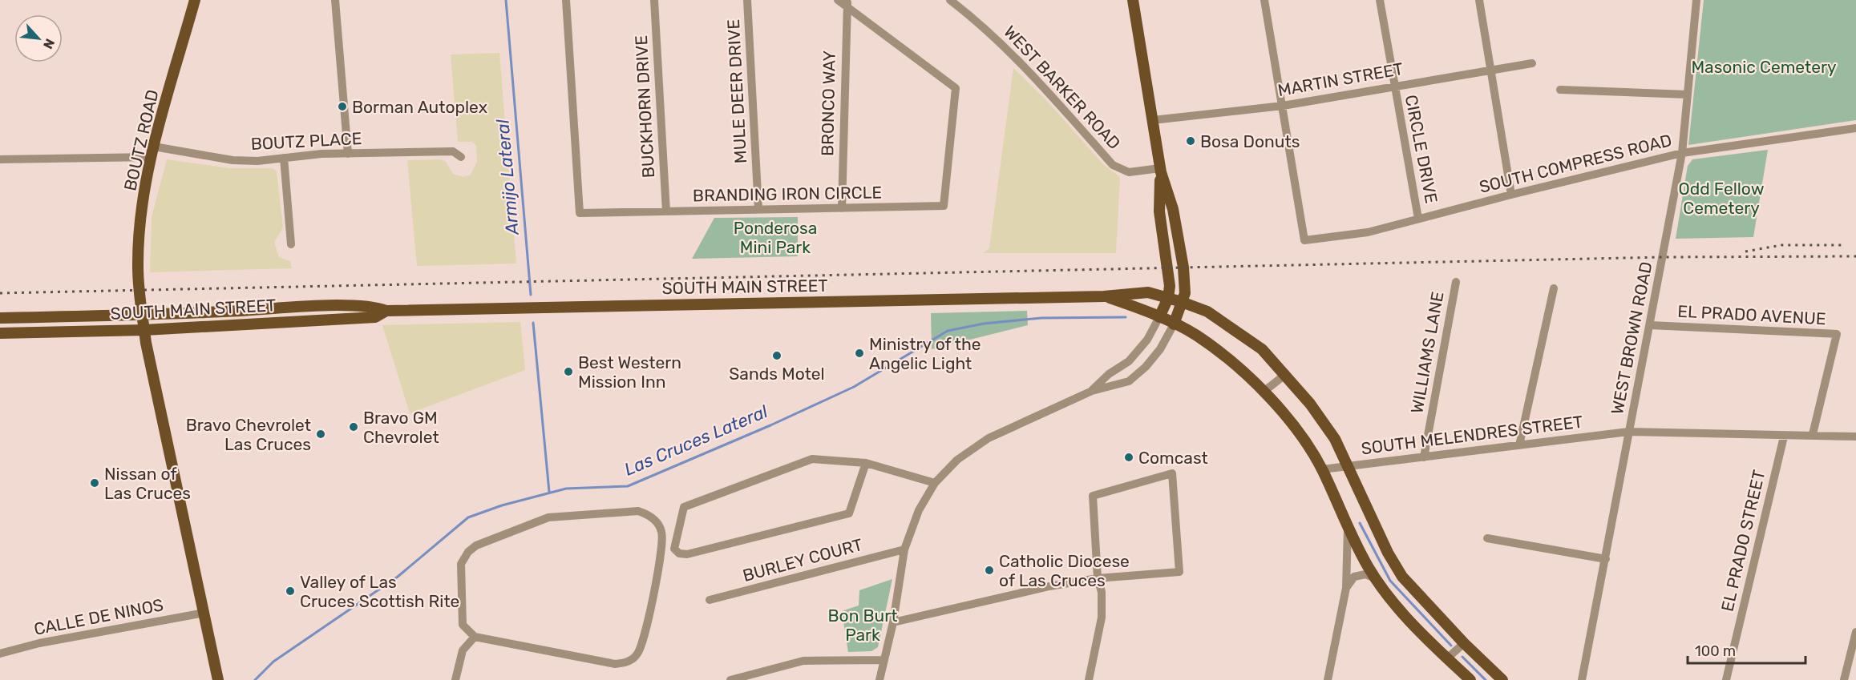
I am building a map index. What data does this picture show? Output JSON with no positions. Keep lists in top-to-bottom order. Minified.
{"streets":{"main road":["BOUTZ ROAD","SOUTH MAIN STREET"],"street":["MARTIN STREET","WEST BARKER ROAD","MULE DEER DRIVE","BRONCO WAY","BUCKHORN DRIVE","BOUTZ PLACE","CIRCLE DRIVE","SOUTH COMPRESS ROAD","BRANDING IRON CIRCLE","EL PRADO AVENUE","WEST BROWN ROAD","WILLIAMS LANE","SOUTH MELENDRES STREET","EL PRADO STREET","BURLEY COURT","CALLE DE NINOS"]},"crossings":[["MARTIN STREET","CIRCLE DRIVE"],["MARTIN STREET","SOUTH COMPRESS ROAD"],["MULE DEER DRIVE","BRANDING IRON CIRCLE"],["BRONCO WAY","BRANDING IRON CIRCLE"],["BUCKHORN DRIVE","BRANDING IRON CIRCLE"],["BOUTZ ROAD","BOUTZ PLACE"],["BOUTZ ROAD","SOUTH MAIN STREET"],["BOUTZ ROAD","CALLE DE NINOS"],["CIRCLE DRIVE","SOUTH COMPRESS ROAD"],["SOUTH COMPRESS ROAD","WEST BROWN ROAD"],["SOUTH MAIN STREET","SOUTH MELENDRES STREET"],["EL PRADO AVENUE","WEST BROWN ROAD"],["EL PRADO AVENUE","SOUTH MELENDRES STREET"],["WEST BROWN ROAD","SOUTH MELENDRES STREET"],["WILLIAMS LANE","SOUTH MELENDRES STREET"],["SOUTH MELENDRES STREET","EL PRADO STREET"]],"water":["Armijo Lateral","Las Cruces Lateral"],"parks":["Masonic Cemetery","Odd Fellow Cemetery","Ponderosa Mini Park","Bon Burt Park"],"places":["Borman Autoplex","Bosa Donuts","Ministry of the Angelic Light","Sands Motel","Best Western Mission Inn","Bravo GM Chevrolet","Bravo Chevrolet Las Cruces","Comcast","Nissan of Las Cruces","Catholic Diocese of Las Cruces","Valley of Las Cruces Scottish Rite"],"scale_bar":"100 m","north":"bottom right"}
